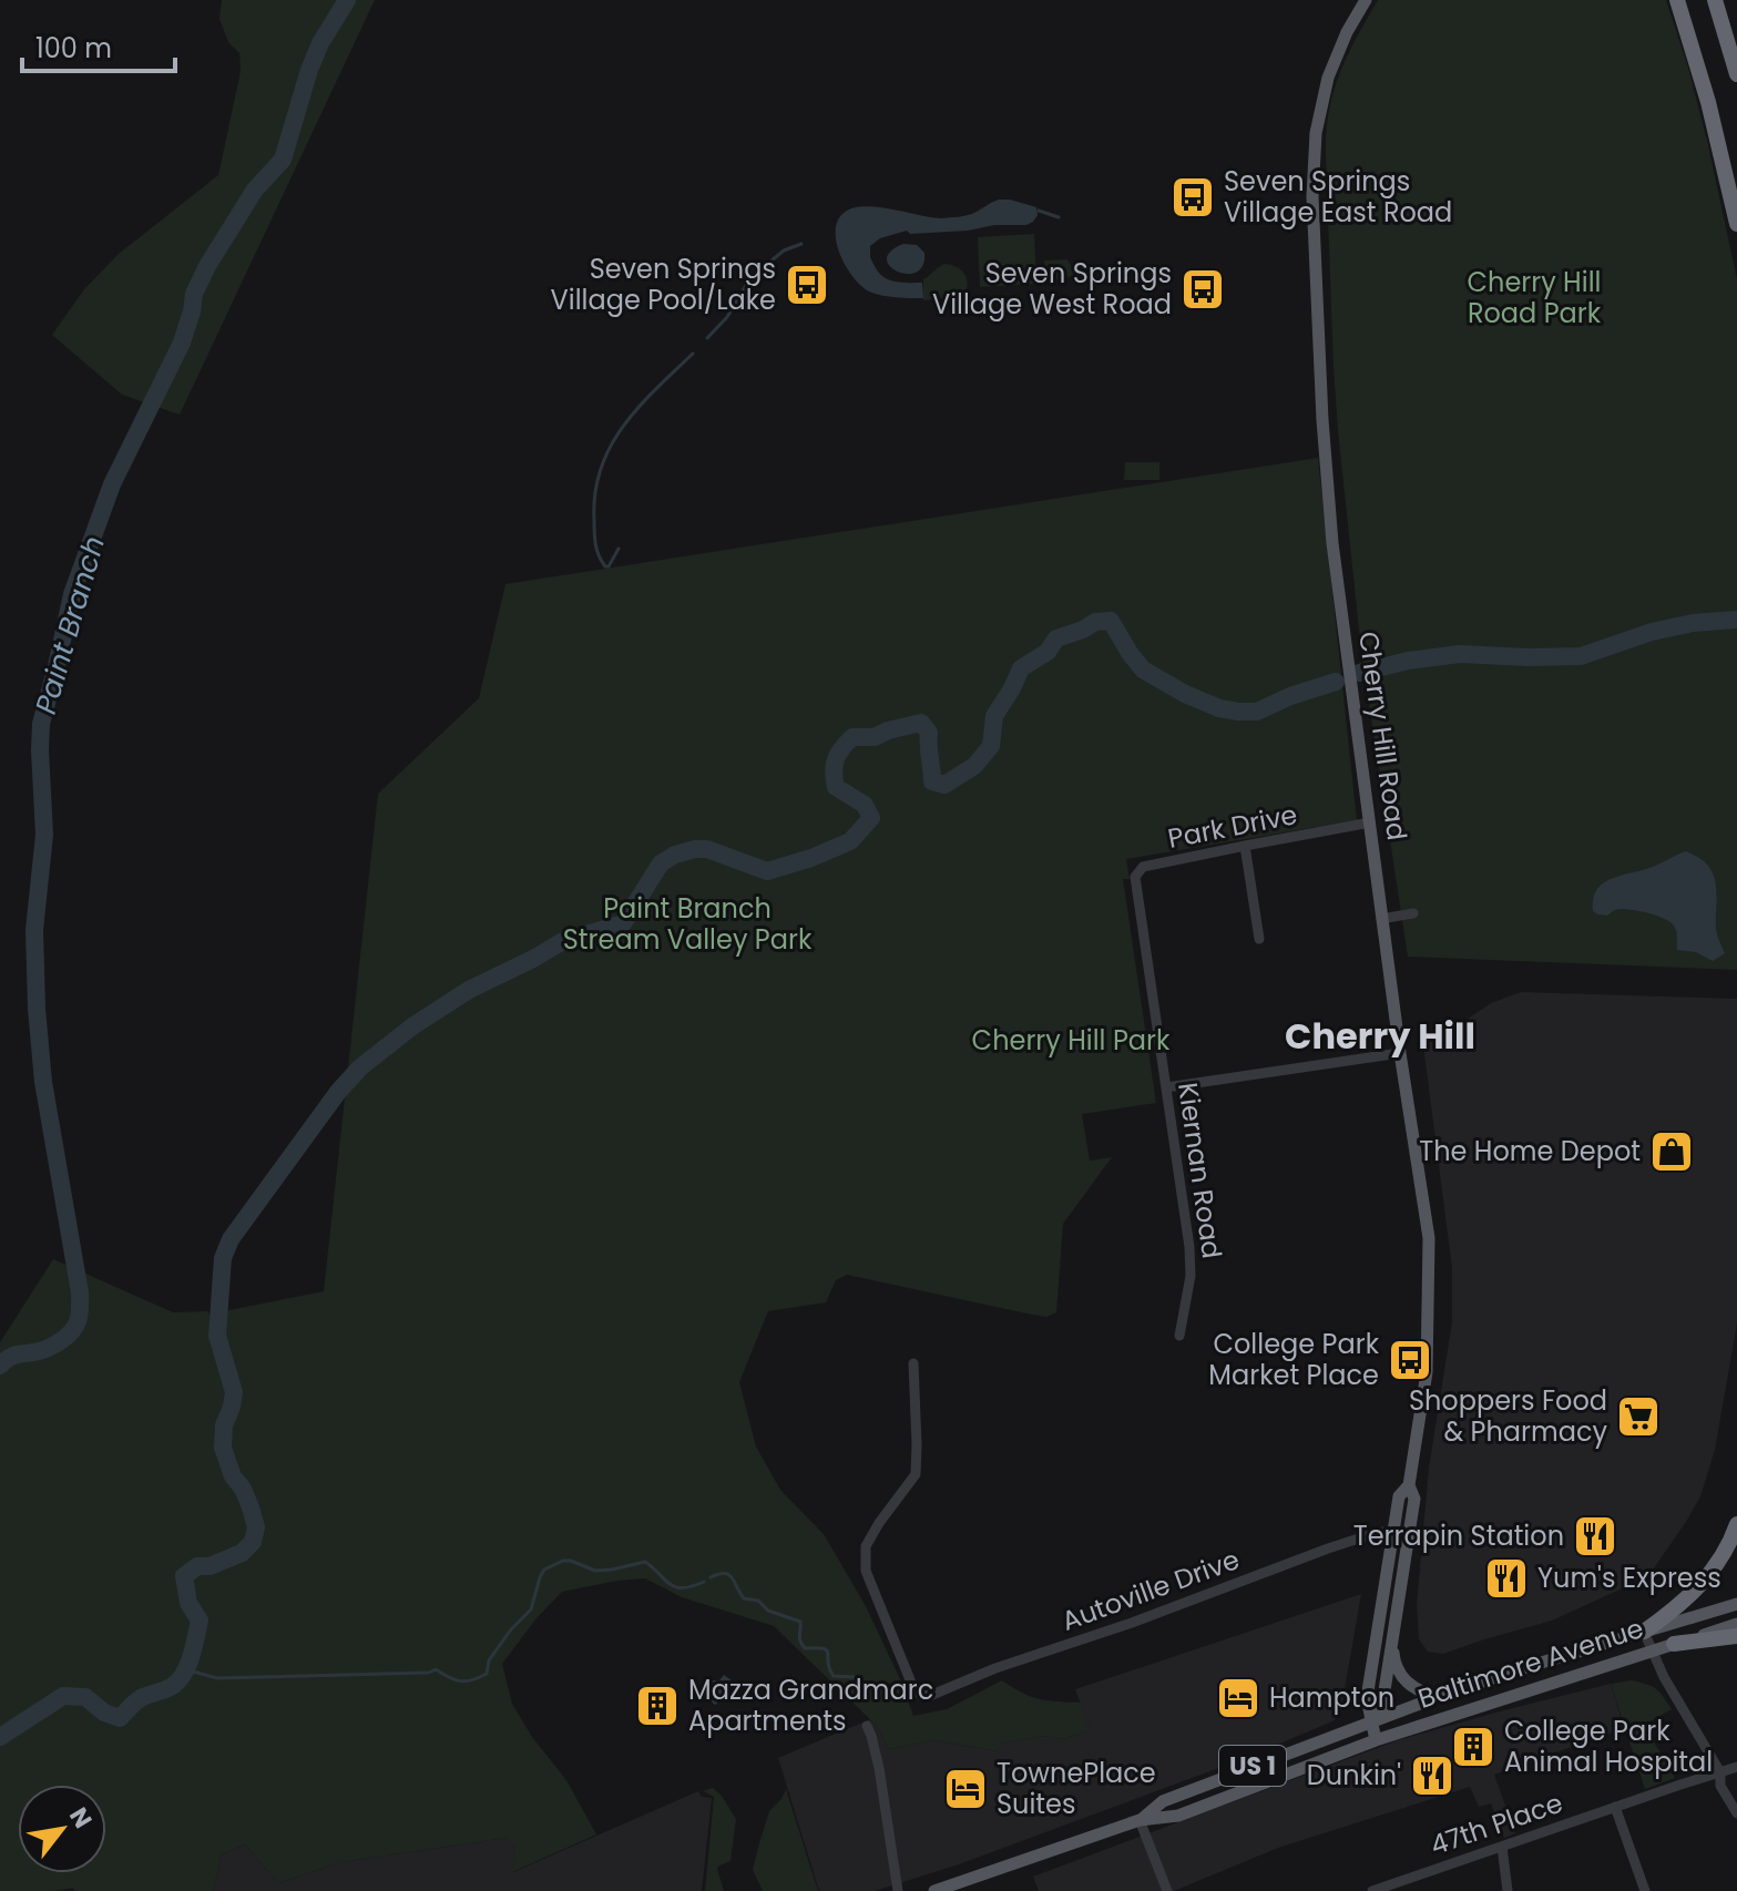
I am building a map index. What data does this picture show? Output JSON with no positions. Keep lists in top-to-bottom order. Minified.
{"streets":{"main road":["Cherry Hill Road","Baltimore Avenue","US 1"],"street":["Park Drive","Kiernan Road","Autoville Drive","47th Place"]},"crossings":[["Cherry Hill Road","Park Drive"],["Cherry Hill Road","Autoville Drive"],["Cherry Hill Road","Baltimore Avenue"],["Park Drive","Kiernan Road"]],"districts":["Cherry Hill"],"water":["Paint Branch"],"parks":["Cherry Hill Road Park","Paint Branch Stream Valley Park","Cherry Hill Park"],"places":{"bus stop":["Seven Springs Village East Road","Seven Springs Village Pool/Lake","Seven Springs Village West Road","College Park Market Place"],"shop":["The Home Depot"],"supermarket":["Shoppers Food & Pharmacy"],"restaurant":["Terrapin Station","Yum's Express","Dunkin'"],"hotel":["Hampton","TownePlace Suites"],"building":["Mazza Grandmarc Apartments","College Park Animal Hospital"]},"scale_bar":"100 m","north":"top right"}
